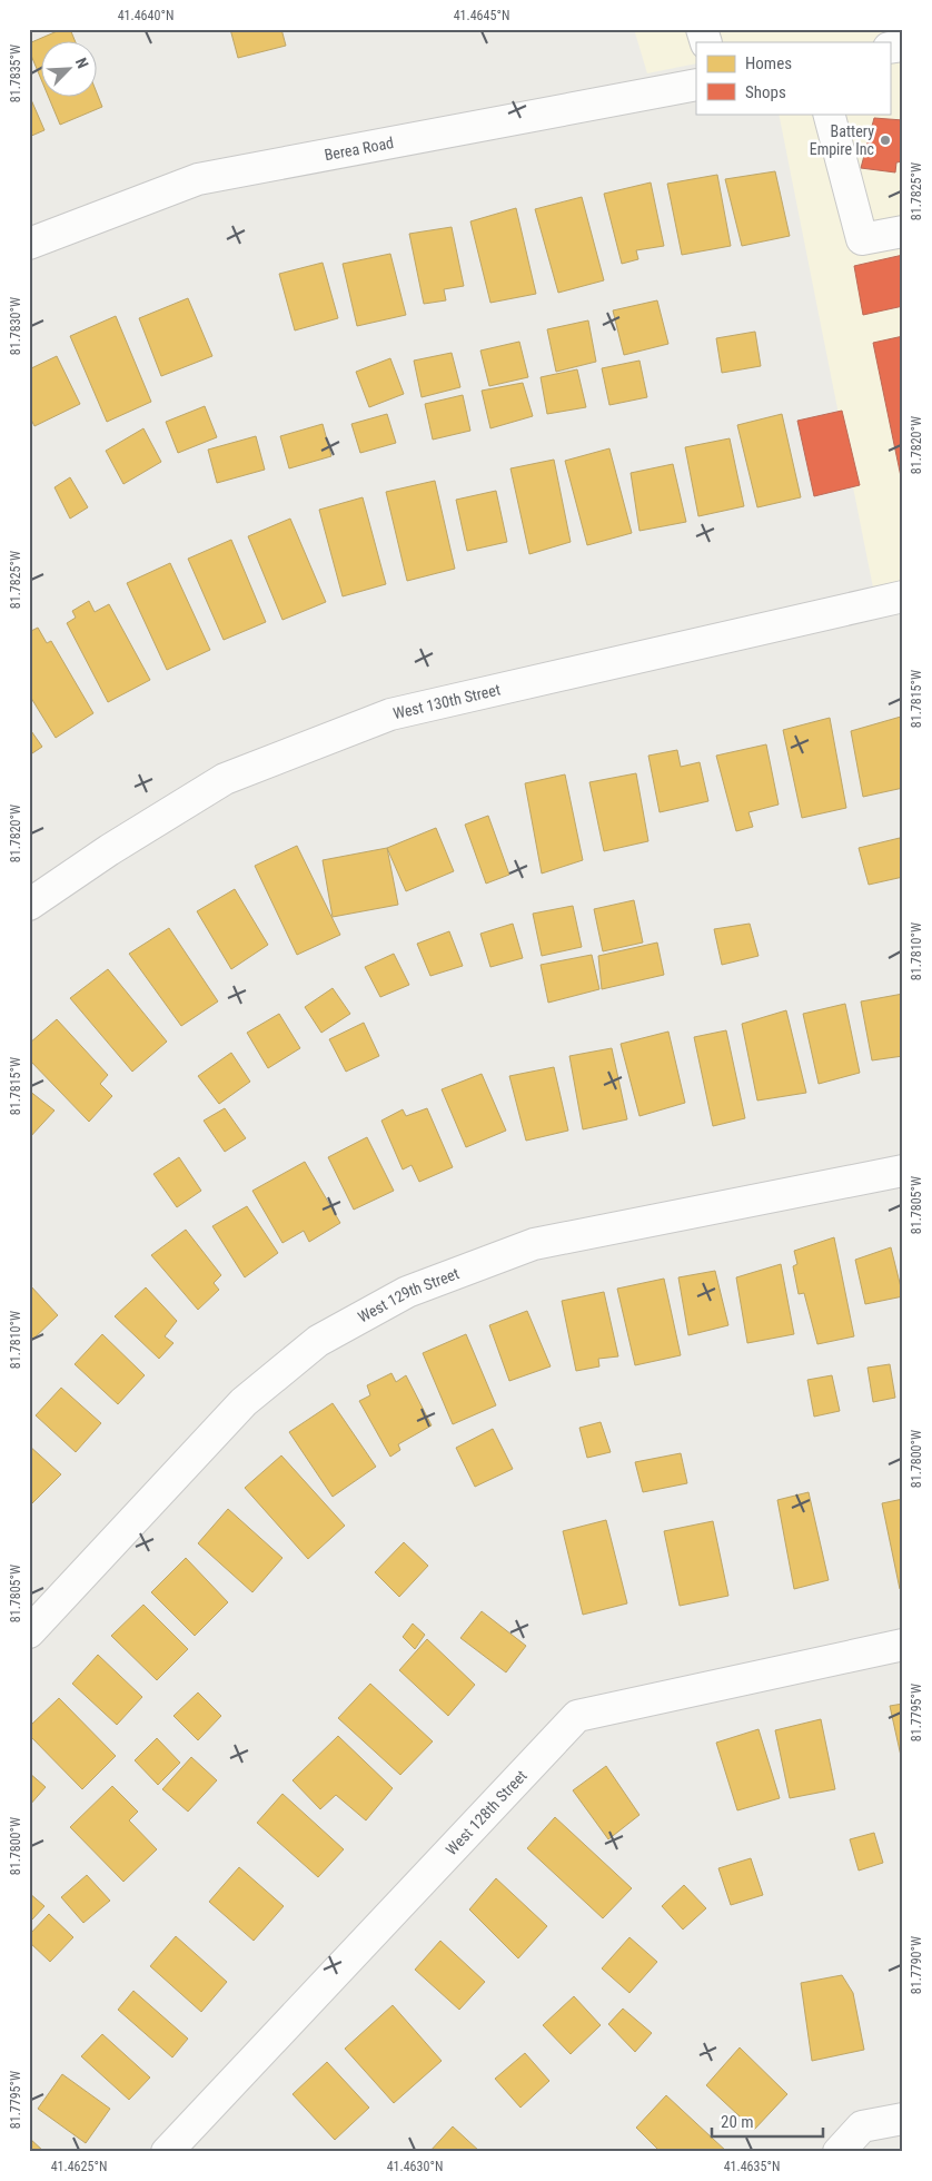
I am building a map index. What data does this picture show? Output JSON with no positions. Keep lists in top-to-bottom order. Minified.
{"streets":{"street":["Berea Road","West 130th Street","West 129th Street","West 128th Street"]},"places":["Battery Empire Inc"],"legend":["Homes","Shops"],"scale_bar":"20 m","north":"top right","coordinates":["41.4640°N","41.4645°N","81.7835°W","81.7825°W","81.7830°W","81.7820°W","81.7815°W","81.7810°W","81.7805°W","81.7800°W","81.7795°W","81.7790°W","41.4625°N","41.4630°N","41.4635°N"]}
